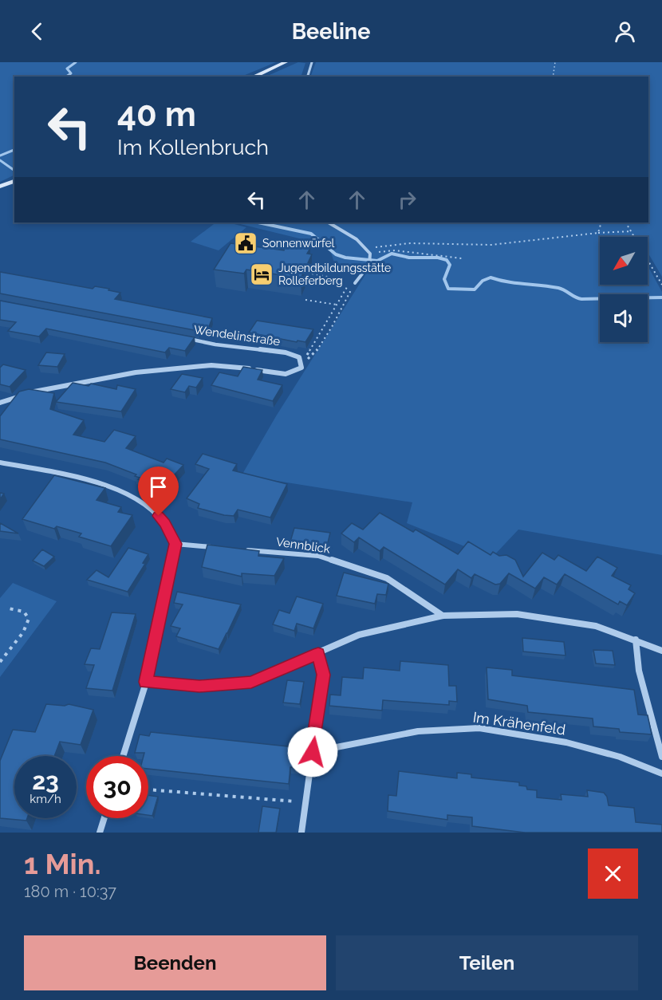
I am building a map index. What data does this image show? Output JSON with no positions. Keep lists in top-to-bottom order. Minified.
{"streets":{"street":["Wendelinstraße","Vennblick","Im Krähenfeld"]},"places":{"public building":["Sonnenwürfel"],"hotel":["Jugendbildungsstätte Rolleferberg"]},"north":"bottom left","page":{"header":"Beeline","turn":["40 m","Im Kollenbruch"],"speed":"23 km/h","limit":"30","heading":["1 Min.","180 m · 10:37"],"buttons":["Beenden","Teilen"]}}
